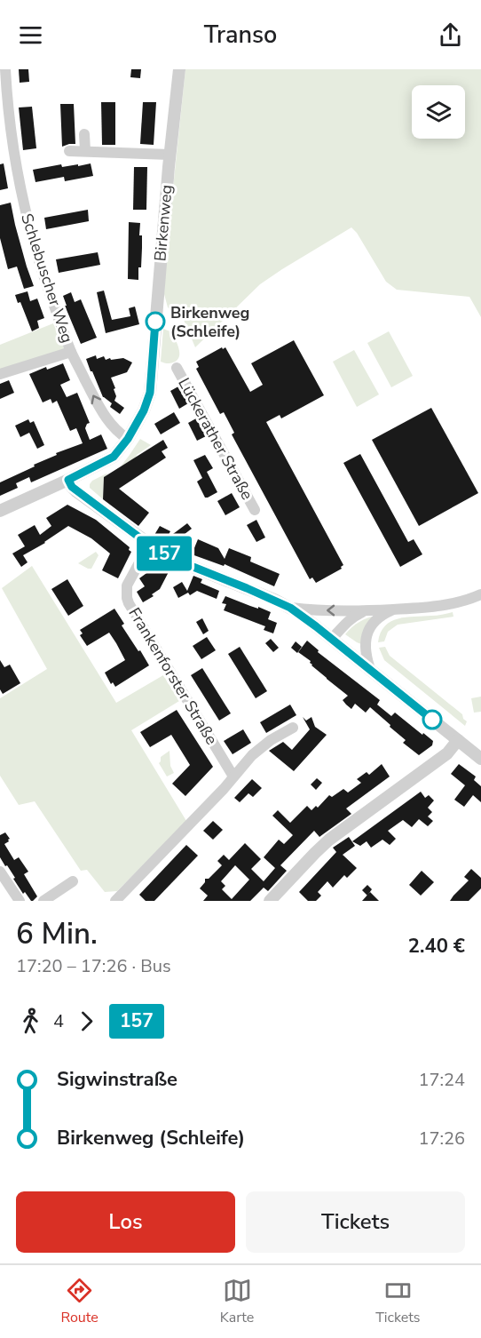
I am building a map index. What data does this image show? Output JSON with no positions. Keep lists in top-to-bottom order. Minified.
{"streets":{"street":["Birkenweg","Schlebuscher Weg","Lückerather Straße","Frankenforster Straße"]},"crossings":[["Birkenweg","Schlebuscher Weg"]],"places":["Birkenweg (Schleife)"],"lines":["bus line 157"],"page":{"header":"Transo","on_map":"157","heading":["6 Min.","17:20 – 17:26 · Bus","2.40 €"],"legs":["4","157"],"list":[{"name":"Sigwinstraße","value":"17:24"},{"name":"Birkenweg (Schleife)","value":"17:26"}],"buttons":["Los","Tickets"],"tabs":["Route","Karte","Tickets"]}}
